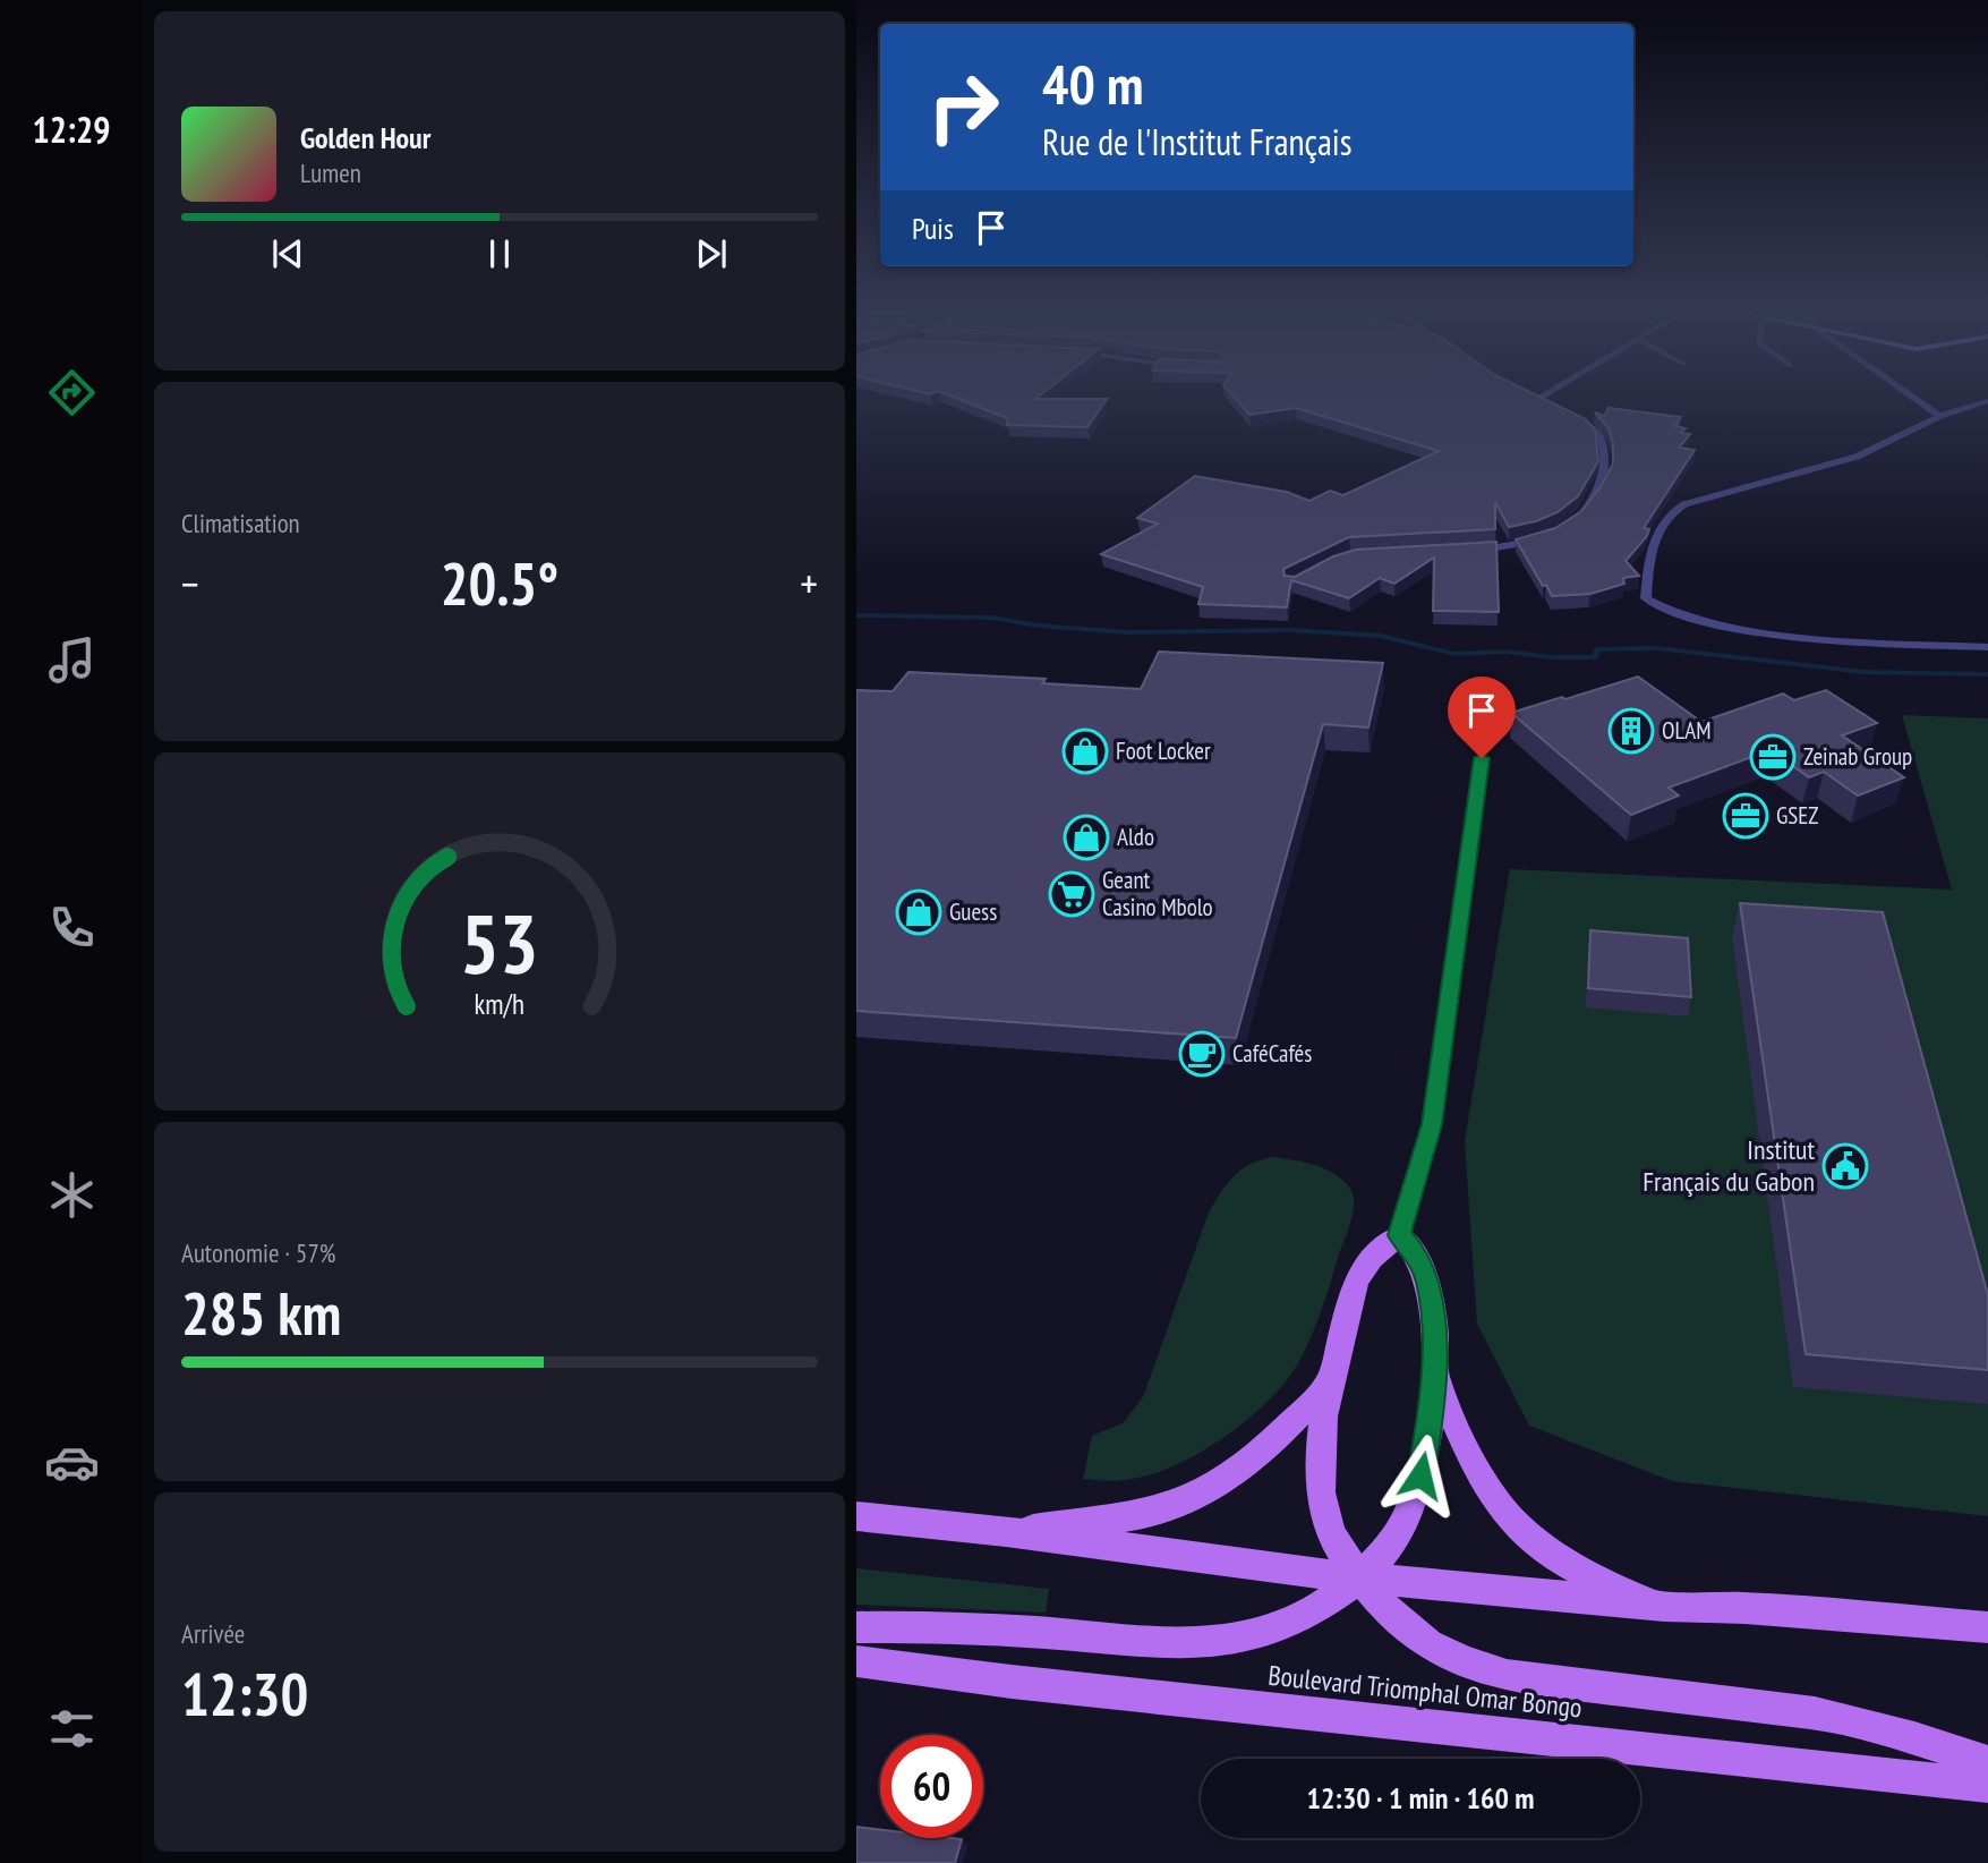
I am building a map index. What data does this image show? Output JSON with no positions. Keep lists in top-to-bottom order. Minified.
{"streets":{"main road":["Boulevard Triomphal Omar Bongo"]},"places":{"building":["OLAM"],"shop":["Foot Locker","Aldo","Guess"],"office":["Zeinab Group","GSEZ"],"supermarket":["Geant Casino Mbolo"],"cafe":["CaféCafés"],"public building":["Institut Français du Gabon"]},"page":{"tabs":"12:29","turn":["40 m","Rue de l'Institut Français"],"song":["Golden Hour","Lumen"],"then":"Puis","tile":["Climatisation",["Autonomie · 57%","285 km"],["Arrivée","12:30"]],"heat":["−","20.5°","+"],"limit":"60","trip":"12:30 · 1 min · 160 m","gauge":["53","km/h"]}}
